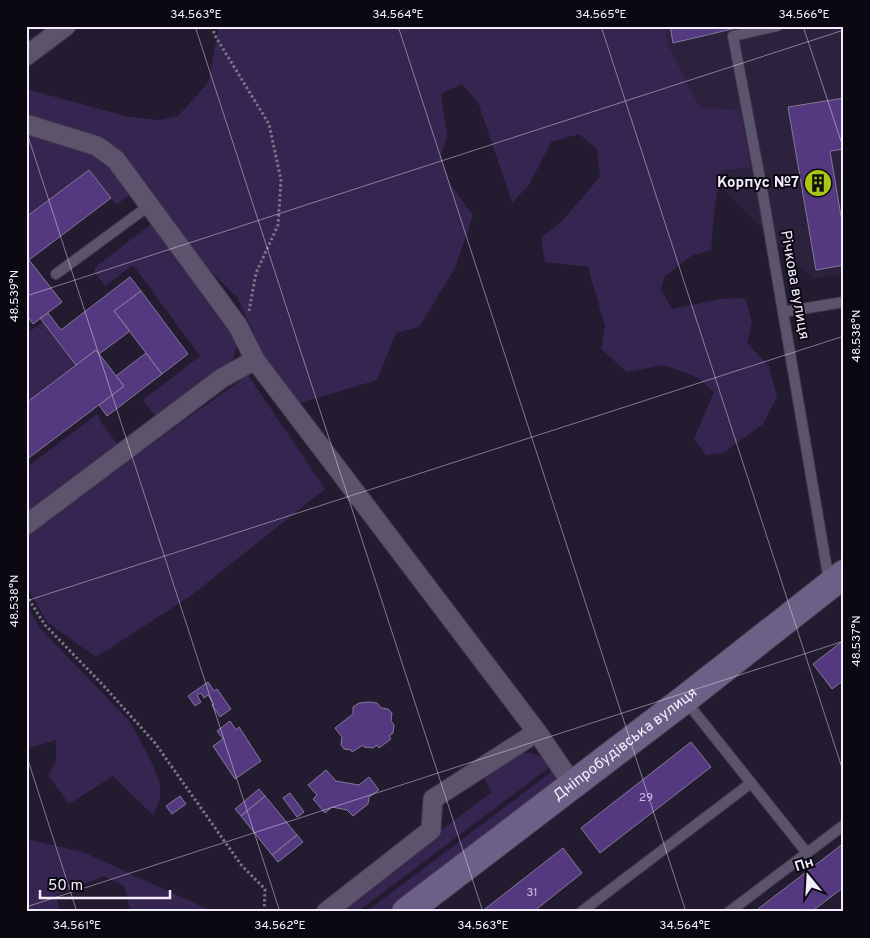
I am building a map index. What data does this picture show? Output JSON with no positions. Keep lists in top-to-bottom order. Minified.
{"streets":{"street":["Дніпробудівська вулиця"],"lane":["Річкова вулиця"]},"crossings":[["Річкова вулиця","Дніпробудівська вулиця"]],"places":{"building":["Корпус №7"]},"house_numbers":["29","31"],"scale_bar":"50 m","north":"top","coordinates":["34.563°E","34.564°E","34.565°E","34.566°E","48.539°N","48.538°N","48.537°N","34.561°E","34.562°E"]}
